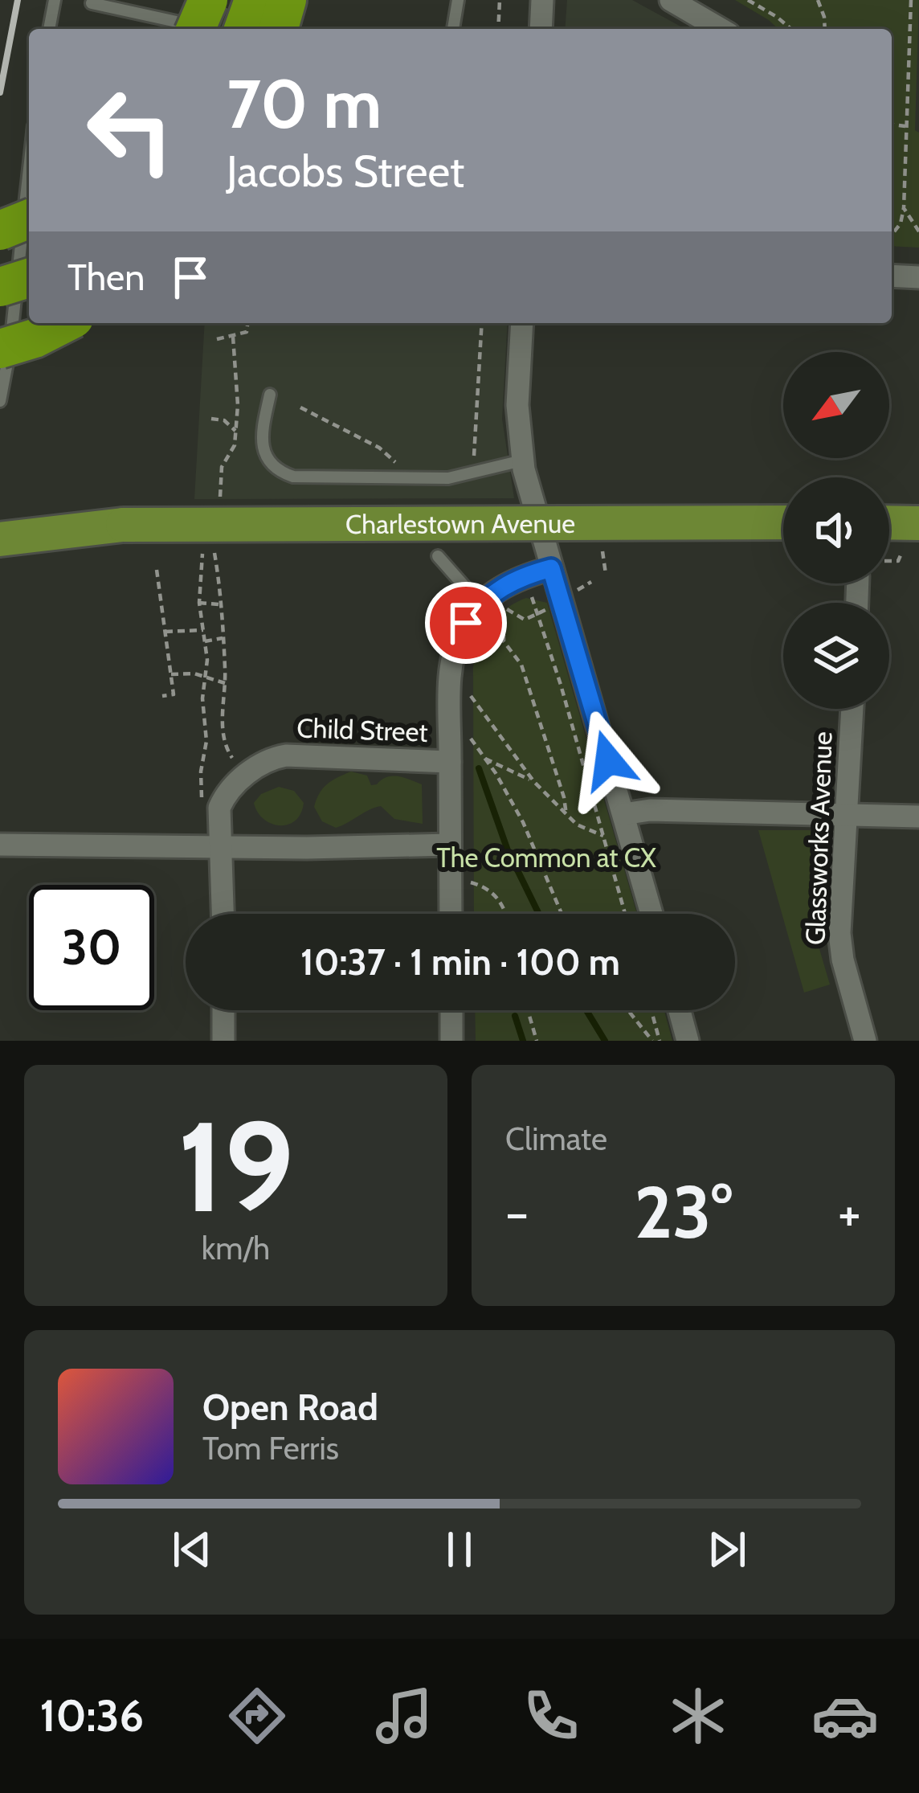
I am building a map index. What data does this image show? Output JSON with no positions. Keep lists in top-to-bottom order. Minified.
{"streets":{"main road":["Charlestown Avenue"],"street":["Child Street","Glassworks Avenue"]},"parks":["The Common at CX"],"north":"bottom left","page":{"turn":["70 m","Jacobs Street"],"then":"Then","limit":"30","trip":"10:37 · 1 min · 100 m","tile":[["19","km/h"],"Climate"],"heat":["−","23°","+"],"song":["Open Road","Tom Ferris"],"tabs":"10:36"}}
